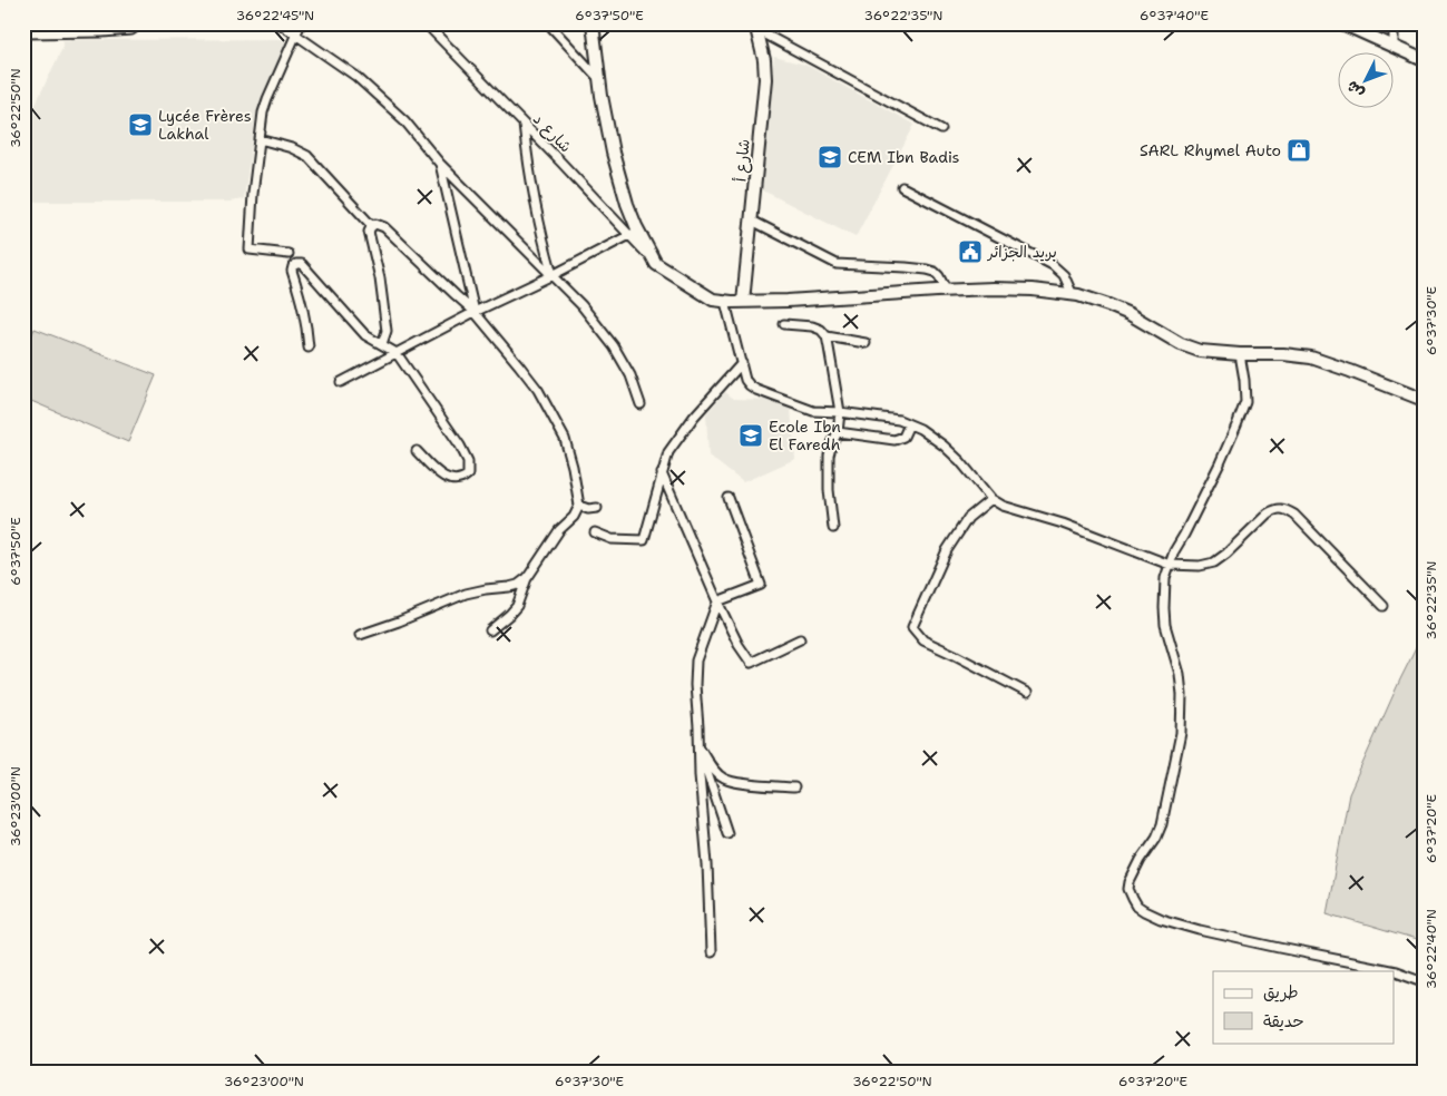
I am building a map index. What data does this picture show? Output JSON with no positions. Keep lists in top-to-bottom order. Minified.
{"streets":{"main road":["شارع أ"],"street":["شارع د"]},"places":{"school or university":["Lycée Frères Lakhal","CEM Ibn Badis","Ecole Ibn El Faredh"],"shop":["SARL Rhymel Auto"],"public building":["بريد الجزائر"]},"legend":["طريق","حديقة"],"north":"bottom left","coordinates":["36°22'45\"N","6°37'50\"E","36°22'35\"N","6°37'40\"E","36°22'50\"N","6°37'30\"E","36°23'00\"N","6°37'20\"E","36°22'40\"N"]}
